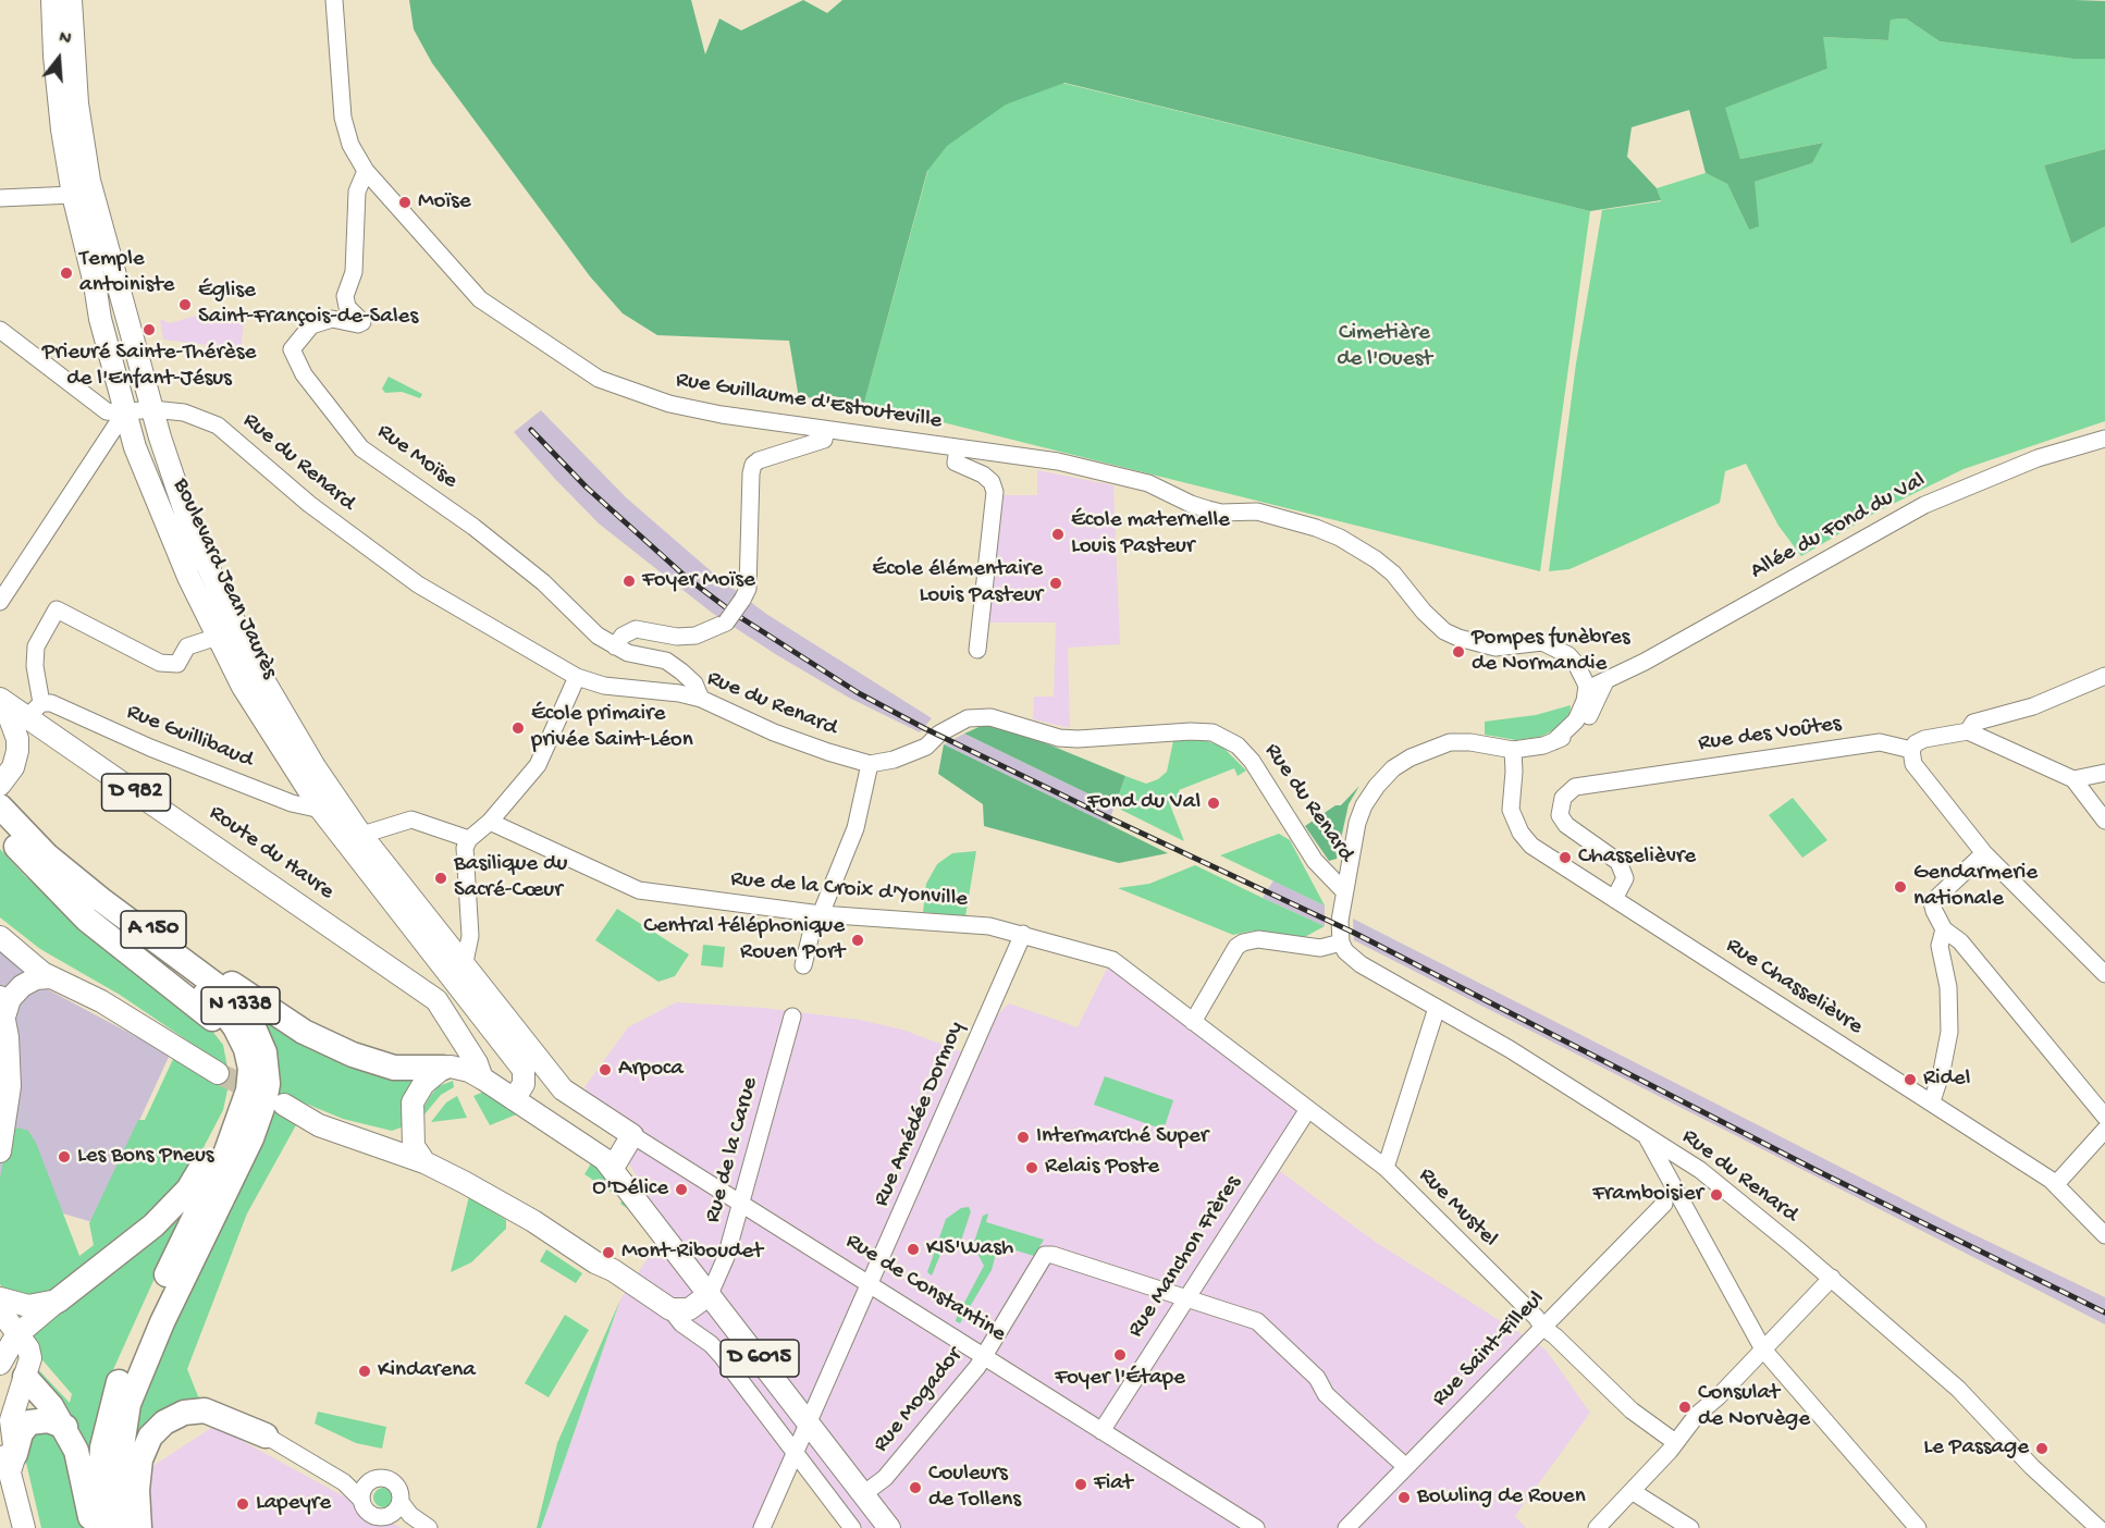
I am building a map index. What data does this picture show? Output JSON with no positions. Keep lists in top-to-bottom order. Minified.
{"streets":{"highway":["A 150","N 1338"],"main road":["Boulevard Jean Jaurès","D 982","Route du Havre","Rue de Constantine","D 6015"],"street":["Rue Guillaume d'Estouteville","Rue Moïse","Rue du Renard","Allée du Fond du Val","Rue des Voûtes","Rue Guillibaud","Rue de la Croix d'Yonville","Rue Chasselièvre","Rue Amédée Dormoy","Rue de la Carue","Rue Mustel","Rue Manchon Frères","Rue Saint-Filleul","Rue Mogador"]},"crossings":[["Rue Guillaume d'Estouteville","Rue Moïse"],["Rue Guillaume d'Estouteville","Allée du Fond du Val"],["Rue Moïse","Rue du Renard"],["Rue du Renard","Boulevard Jean Jaurès"],["Boulevard Jean Jaurès","Rue Guillibaud"],["Boulevard Jean Jaurès","Rue de Constantine"],["Boulevard Jean Jaurès","D 6015"],["Rue des Voûtes","Rue Chasselièvre"],["Rue Guillibaud","Route du Havre"],["Route du Havre","D 6015"],["Rue de la Croix d'Yonville","Rue Amédée Dormoy"],["Rue de la Croix d'Yonville","Rue Mustel"],["A 150","N 1338"],["A 150","D 6015"],["Rue Amédée Dormoy","Rue de Constantine"],["Rue Amédée Dormoy","D 6015"],["Rue de la Carue","Rue de Constantine"],["Rue de la Carue","D 6015"],["Rue Mustel","Rue Manchon Frères"],["Rue Mustel","Rue Saint-Filleul"],["Rue Manchon Frères","Rue de Constantine"],["Rue Manchon Frères","Rue Mogador"],["Rue de Constantine","Rue Mogador"],["D 6015","Rue Mogador"]],"parks":["Cimetière de l'Ouest"],"places":["Moïse","Temple antoiniste","Église Saint-François-de-Sales","Prieuré Sainte-Thérèse de l'Enfant-Jésus","École maternelle Louis Pasteur","Foyer Moïse","École élémentaire Louis Pasteur","Pompes funèbres de Normandie","École primaire privée Saint-Léon","Fond du Val","Chasselièvre","Basilique du Sacré-Cœur","Gendarmerie nationale","Central téléphonique Rouen Port","Arpoca","Ridel","Intermarché Super","Les Bons Pneus","Relais Poste","O'Délice","Framboisier","KIS'Wash","Mont-Riboudet","Foyer l'Étape","Kindarena","Consulat de Norvège","Le Passage","Fiat","Couleurs de Tollens","Bowling de Rouen","Lapeyre"],"north":"top"}
